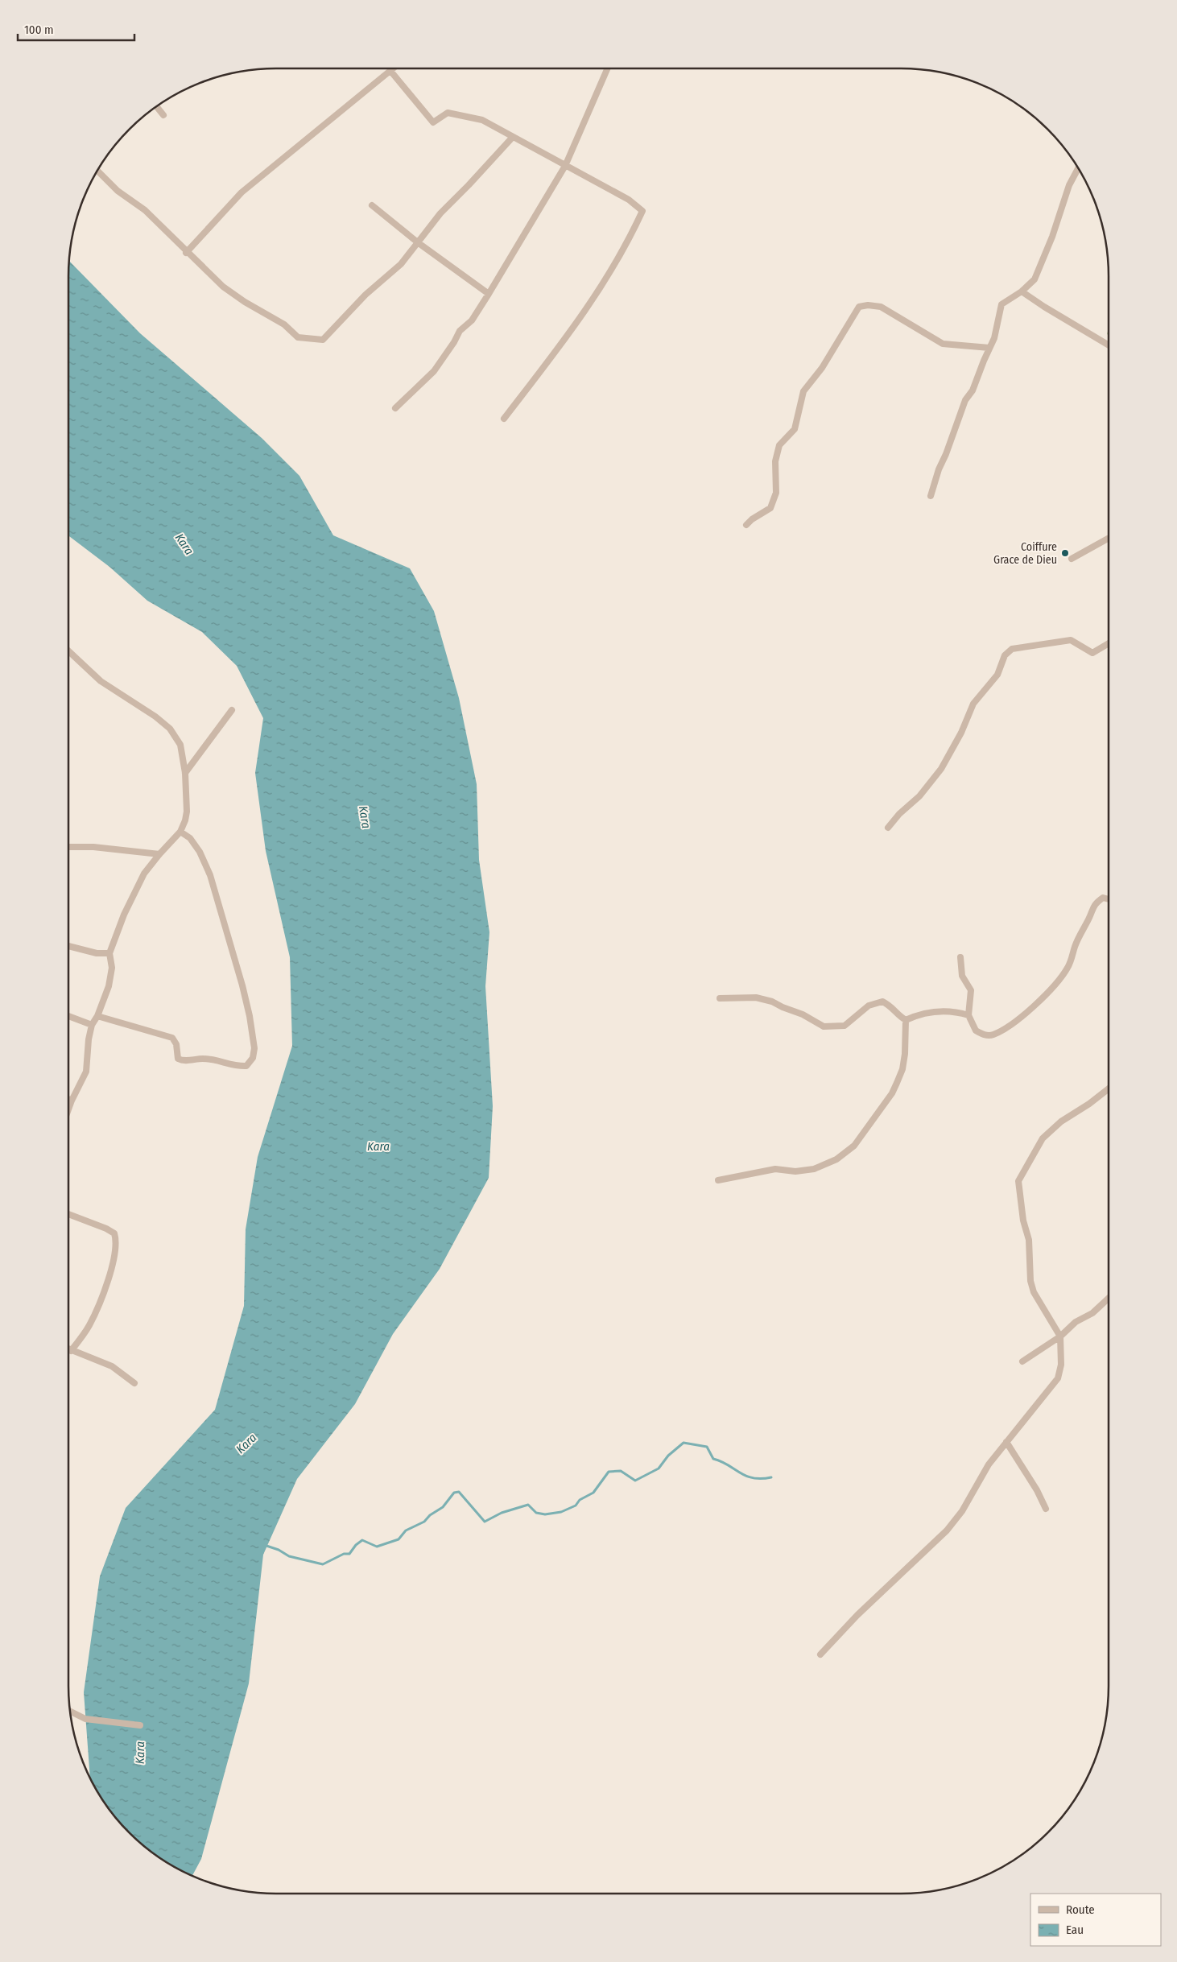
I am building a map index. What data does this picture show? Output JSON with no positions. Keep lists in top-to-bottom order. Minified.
{"water":["Kara"],"places":["Coiffure Grace de Dieu"],"legend":["Route","Eau"],"scale_bar":"100 m"}
